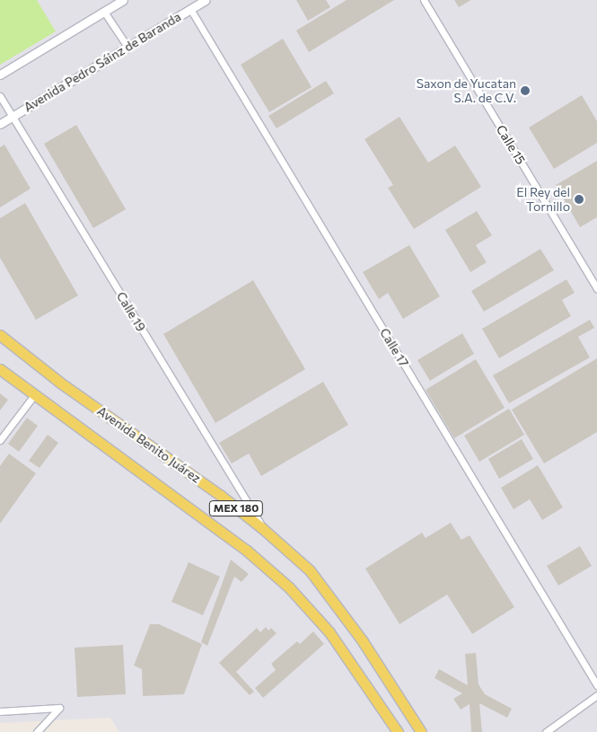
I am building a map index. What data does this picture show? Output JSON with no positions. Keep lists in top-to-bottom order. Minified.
{"streets":{"main road":["Avenida Benito Juárez","MEX 180"],"street":["Avenida Pedro Sáinz de Baranda","Calle 15","Calle 19","Calle 17"]},"crossings":[["Avenida Pedro Sáinz de Baranda","Calle 19"],["Avenida Pedro Sáinz de Baranda","Calle 17"],["Calle 19","Avenida Benito Juárez"]],"places":["Saxon de Yucatan S.A. de C.V.","El Rey del Tornillo"]}
